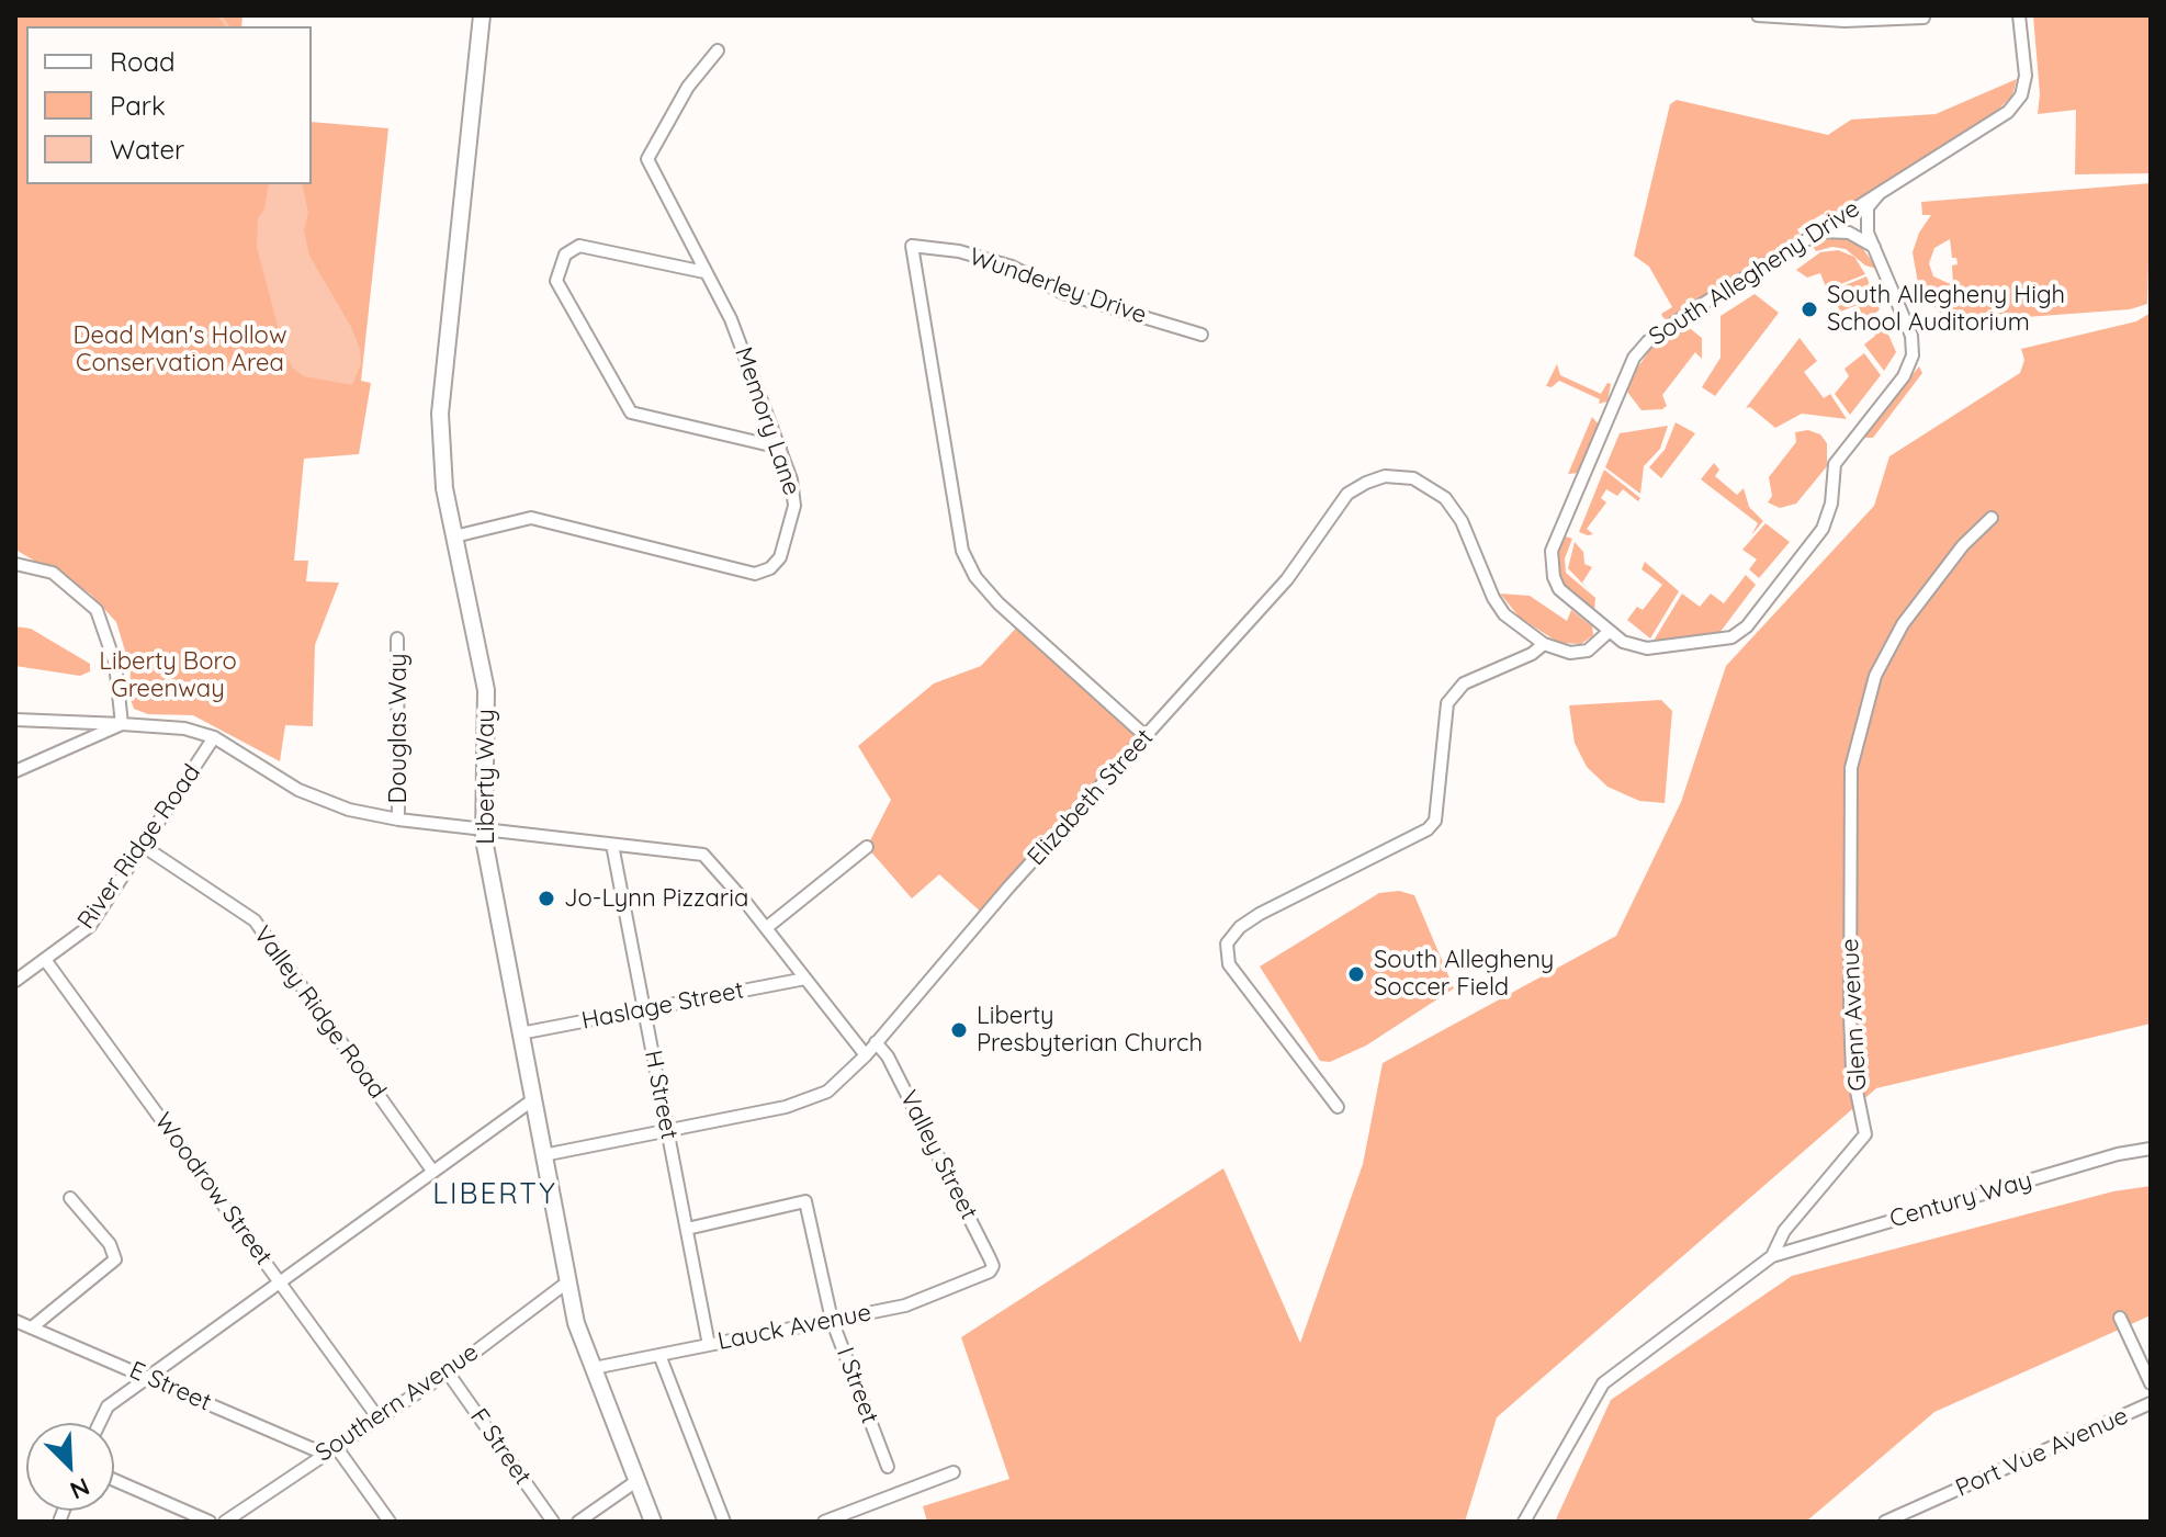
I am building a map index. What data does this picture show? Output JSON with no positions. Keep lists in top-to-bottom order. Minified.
{"streets":{"street":["South Allegheny Drive","Wunderley Drive","Memory Lane","Douglas Way","Liberty Way","Elizabeth Street","River Ridge Road","Haslage Street","Valley Ridge Road","Glenn Avenue","H Street","Valley Street","Woodrow Street","Century Way","Lauck Avenue","I Street","E Street","Southern Avenue","F Street","Port Vue Avenue"]},"crossings":[["Wunderley Drive","Elizabeth Street"],["Memory Lane","Liberty Way"],["Liberty Way","Elizabeth Street"],["Liberty Way","Haslage Street"],["Liberty Way","Lauck Avenue"],["Liberty Way","Southern Avenue"],["Elizabeth Street","H Street"],["Elizabeth Street","Valley Street"],["River Ridge Road","Valley Ridge Road"],["River Ridge Road","Woodrow Street"],["Haslage Street","H Street"],["Glenn Avenue","Century Way"],["H Street","Lauck Avenue"],["H Street","I Street"],["Valley Street","Lauck Avenue"],["Woodrow Street","Southern Avenue"],["Lauck Avenue","I Street"],["E Street","Southern Avenue"],["Southern Avenue","F Street"]],"districts":["LIBERTY"],"parks":["Dead Man's Hollow Conservation Area","Liberty Boro Greenway"],"places":["South Allegheny High School Auditorium","Jo-Lynn Pizzaria","South Allegheny Soccer Field","Liberty Presbyterian Church"],"legend":["Road","Park","Water"],"north":"bottom right"}
